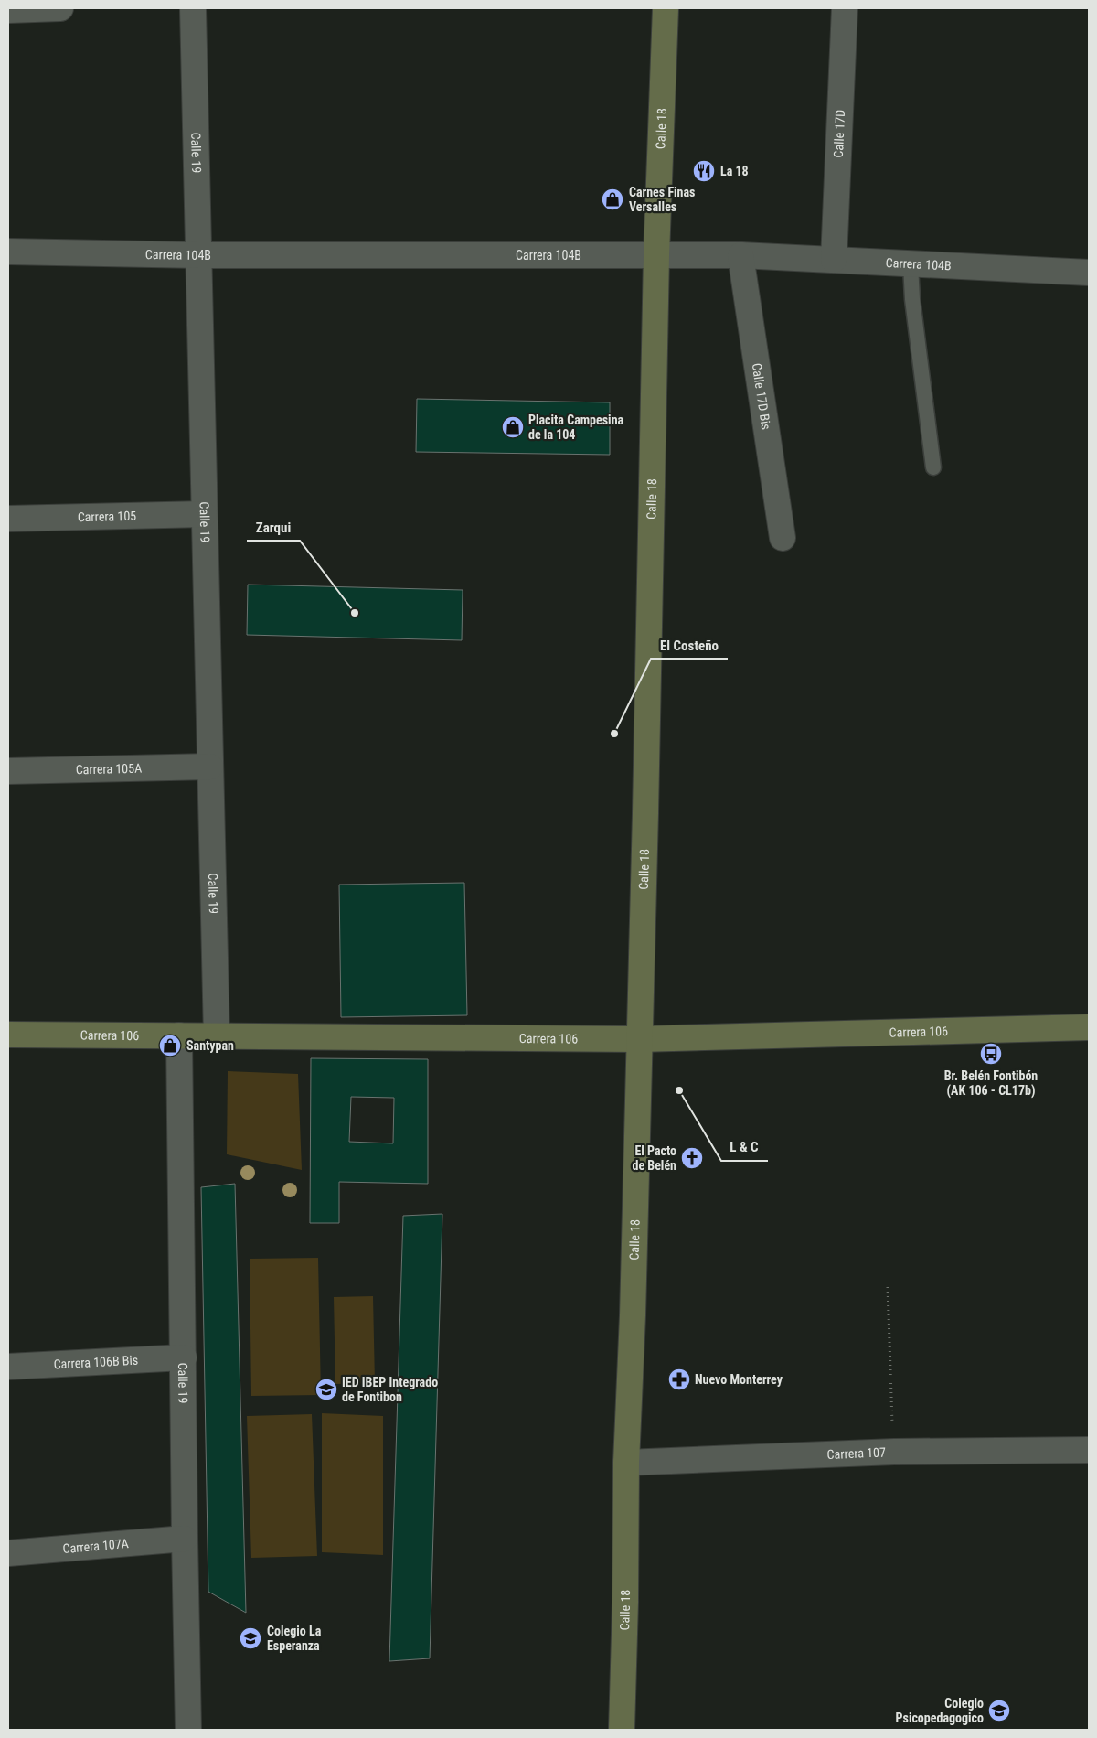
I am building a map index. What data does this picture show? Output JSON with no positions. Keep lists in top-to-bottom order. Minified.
{"streets":{"street":["Calle 18","Calle 17D","Calle 19","Carrera 104B","Calle 17D Bis","Carrera 105","Carrera 105A","Carrera 106","Carrera 106B Bis","Carrera 107","Carrera 107A"]},"crossings":[["Calle 18","Carrera 104B"],["Calle 18","Carrera 106"],["Calle 18","Carrera 107"],["Calle 17D","Carrera 104B"],["Calle 19","Carrera 104B"],["Calle 19","Carrera 105"],["Calle 19","Carrera 105A"],["Calle 19","Carrera 106"],["Calle 19","Carrera 106B Bis"],["Calle 19","Carrera 107A"],["Carrera 104B","Calle 17D Bis"]],"places":{"restaurant":["La 18"],"shop":["Carnes Finas Versalles","Placita Campesina de la 104","Santypan"],"other":["Zarqui","El Costeño","L & C"],"bus stop":["Br. Belén Fontibón (AK 106 - CL17b)"],"church":["El Pacto de Belén"],"pharmacy":["Nuevo Monterrey"],"school or university":["IED IBEP Integrado de Fontibon","Colegio La Esperanza","Colegio Psicopedagogico"]}}
